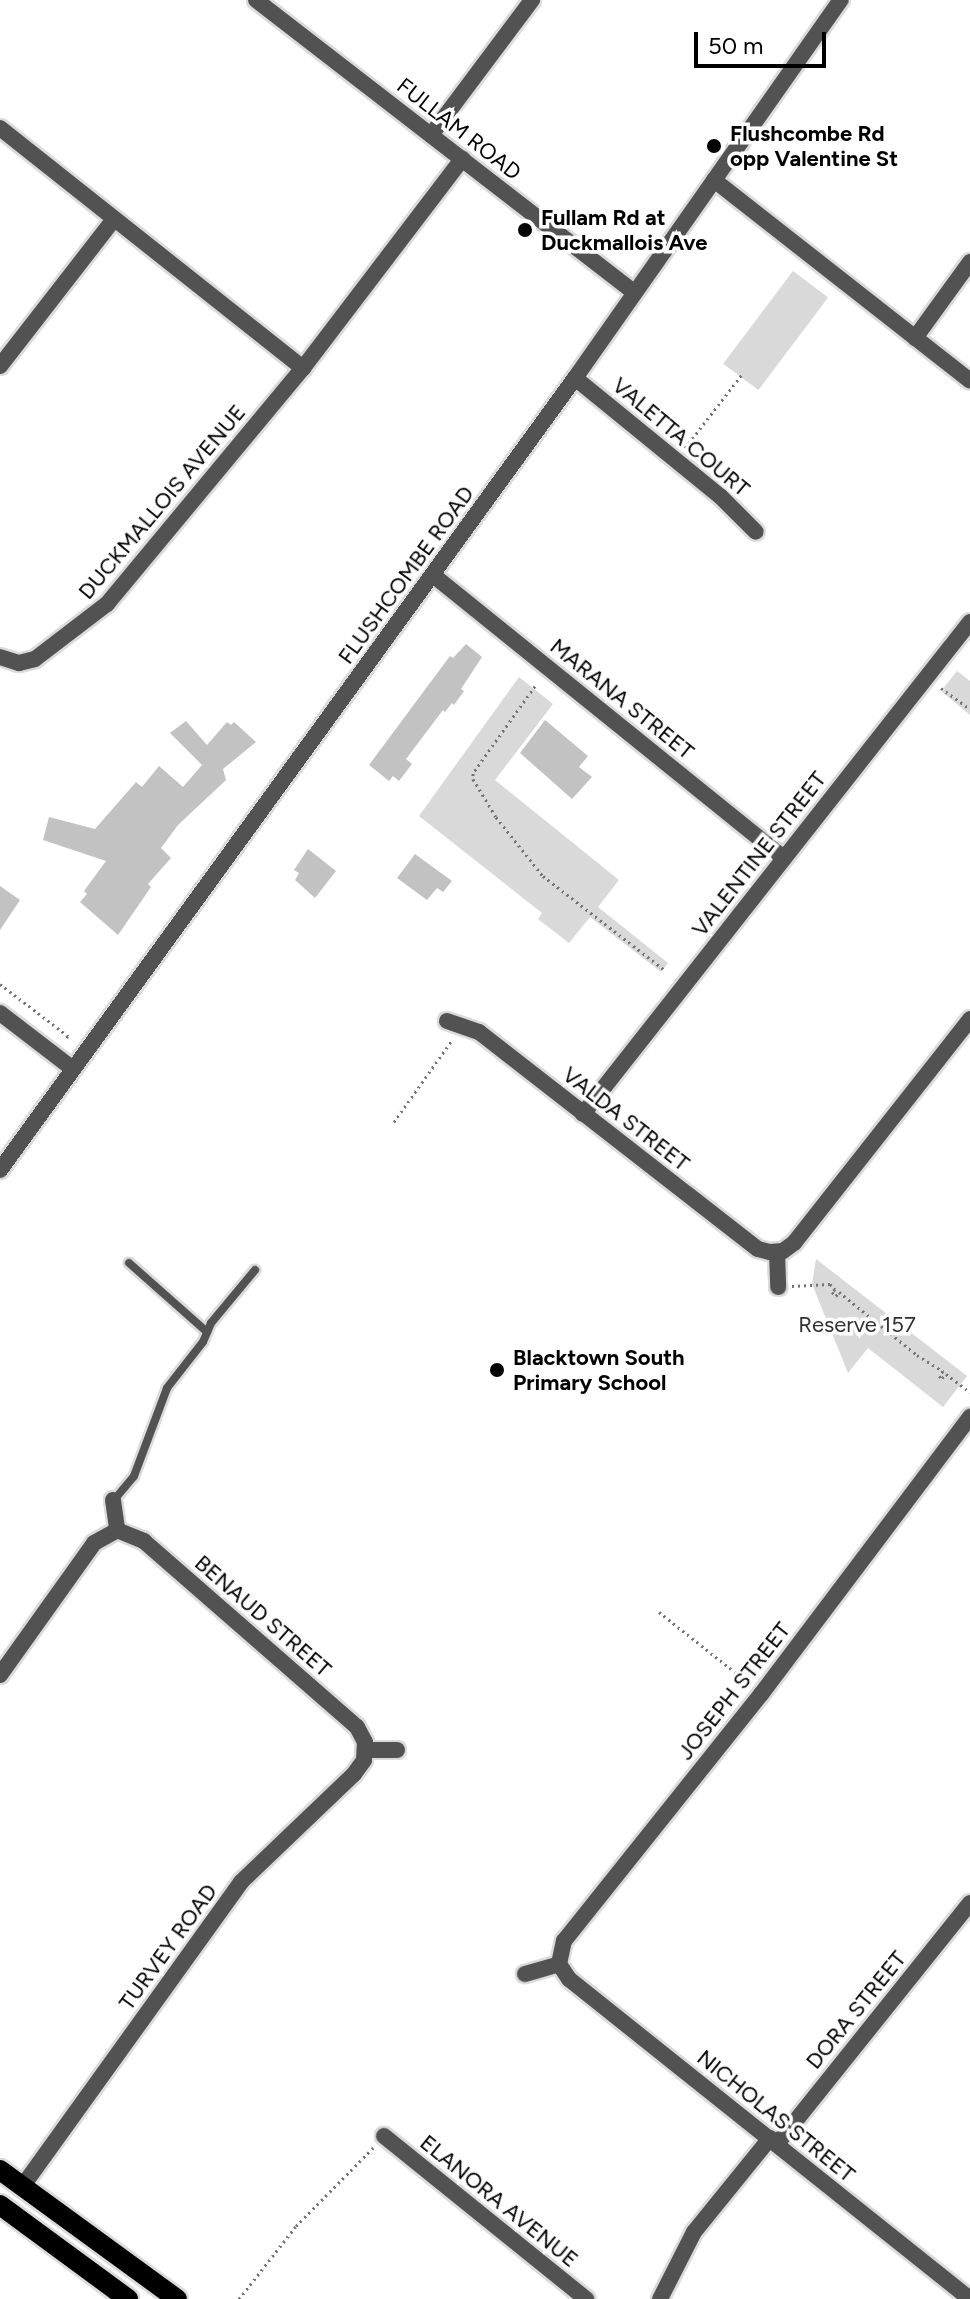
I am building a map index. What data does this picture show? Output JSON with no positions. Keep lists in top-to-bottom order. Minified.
{"streets":{"street":["FULLAM ROAD","VALETTA COURT","DUCKMALLOIS AVENUE","FLUSHCOMBE ROAD","MARANA STREET","VALENTINE STREET","VALDA STREET","BENAUD STREET","JOSEPH STREET","TURVEY ROAD","DORA STREET","NICHOLAS STREET","ELANORA AVENUE"]},"crossings":[["FULLAM ROAD","DUCKMALLOIS AVENUE"],["FULLAM ROAD","FLUSHCOMBE ROAD"],["VALETTA COURT","FLUSHCOMBE ROAD"],["FLUSHCOMBE ROAD","MARANA STREET"],["MARANA STREET","VALENTINE STREET"],["VALENTINE STREET","VALDA STREET"],["BENAUD STREET","TURVEY ROAD"],["JOSEPH STREET","NICHOLAS STREET"],["DORA STREET","NICHOLAS STREET"]],"parks":["Reserve 157"],"places":["Flushcombe Rd opp Valentine St","Fullam Rd at Duckmallois Ave","Blacktown South Primary School"],"scale_bar":"50 m"}
